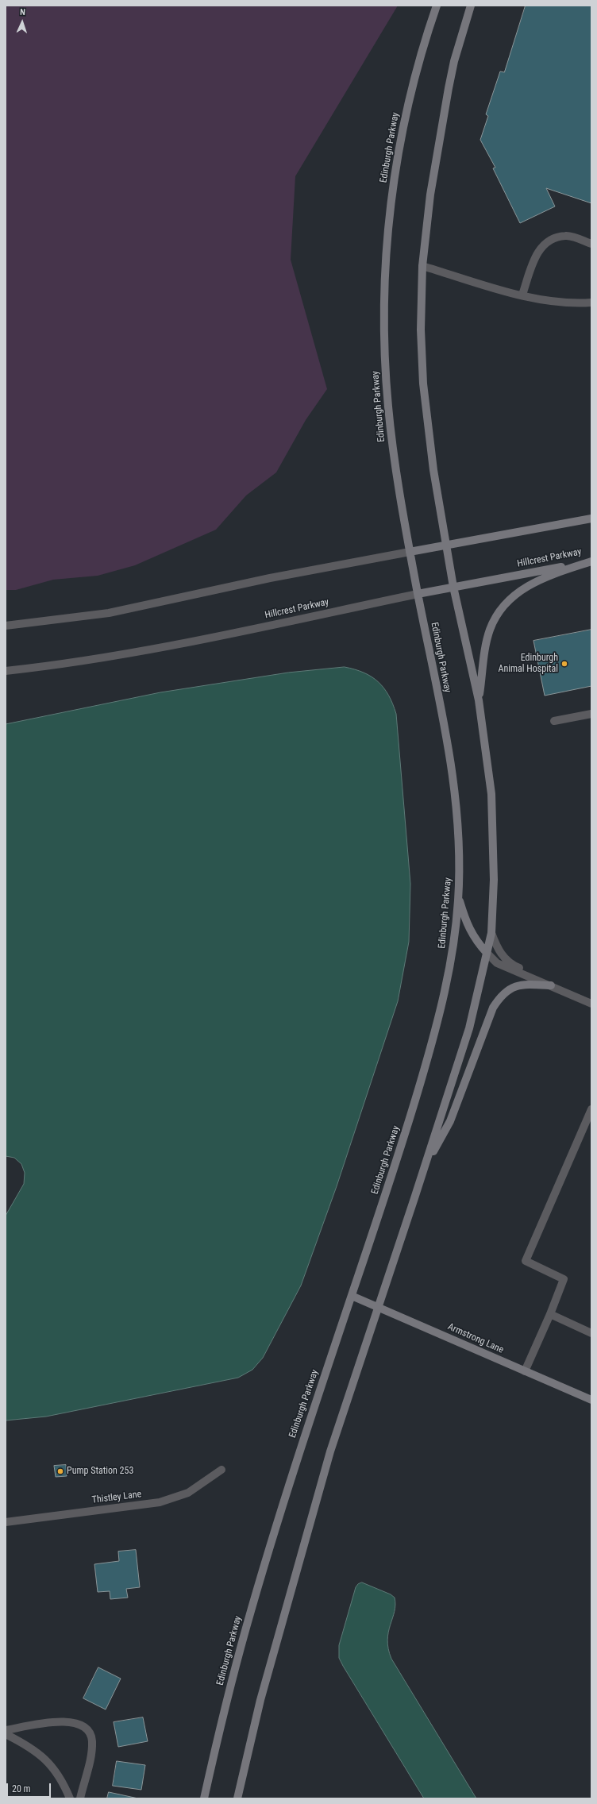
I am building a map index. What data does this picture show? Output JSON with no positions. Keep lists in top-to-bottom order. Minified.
{"streets":{"main road":["Edinburgh Parkway","Hillcrest Parkway","Armstrong Lane"],"street":["Thistley Lane"]},"crossings":[["Edinburgh Parkway","Hillcrest Parkway"],["Edinburgh Parkway","Armstrong Lane"]],"places":["Edinburgh Animal Hospital","Pump Station 253"],"scale_bar":"20 m","north":"top"}
